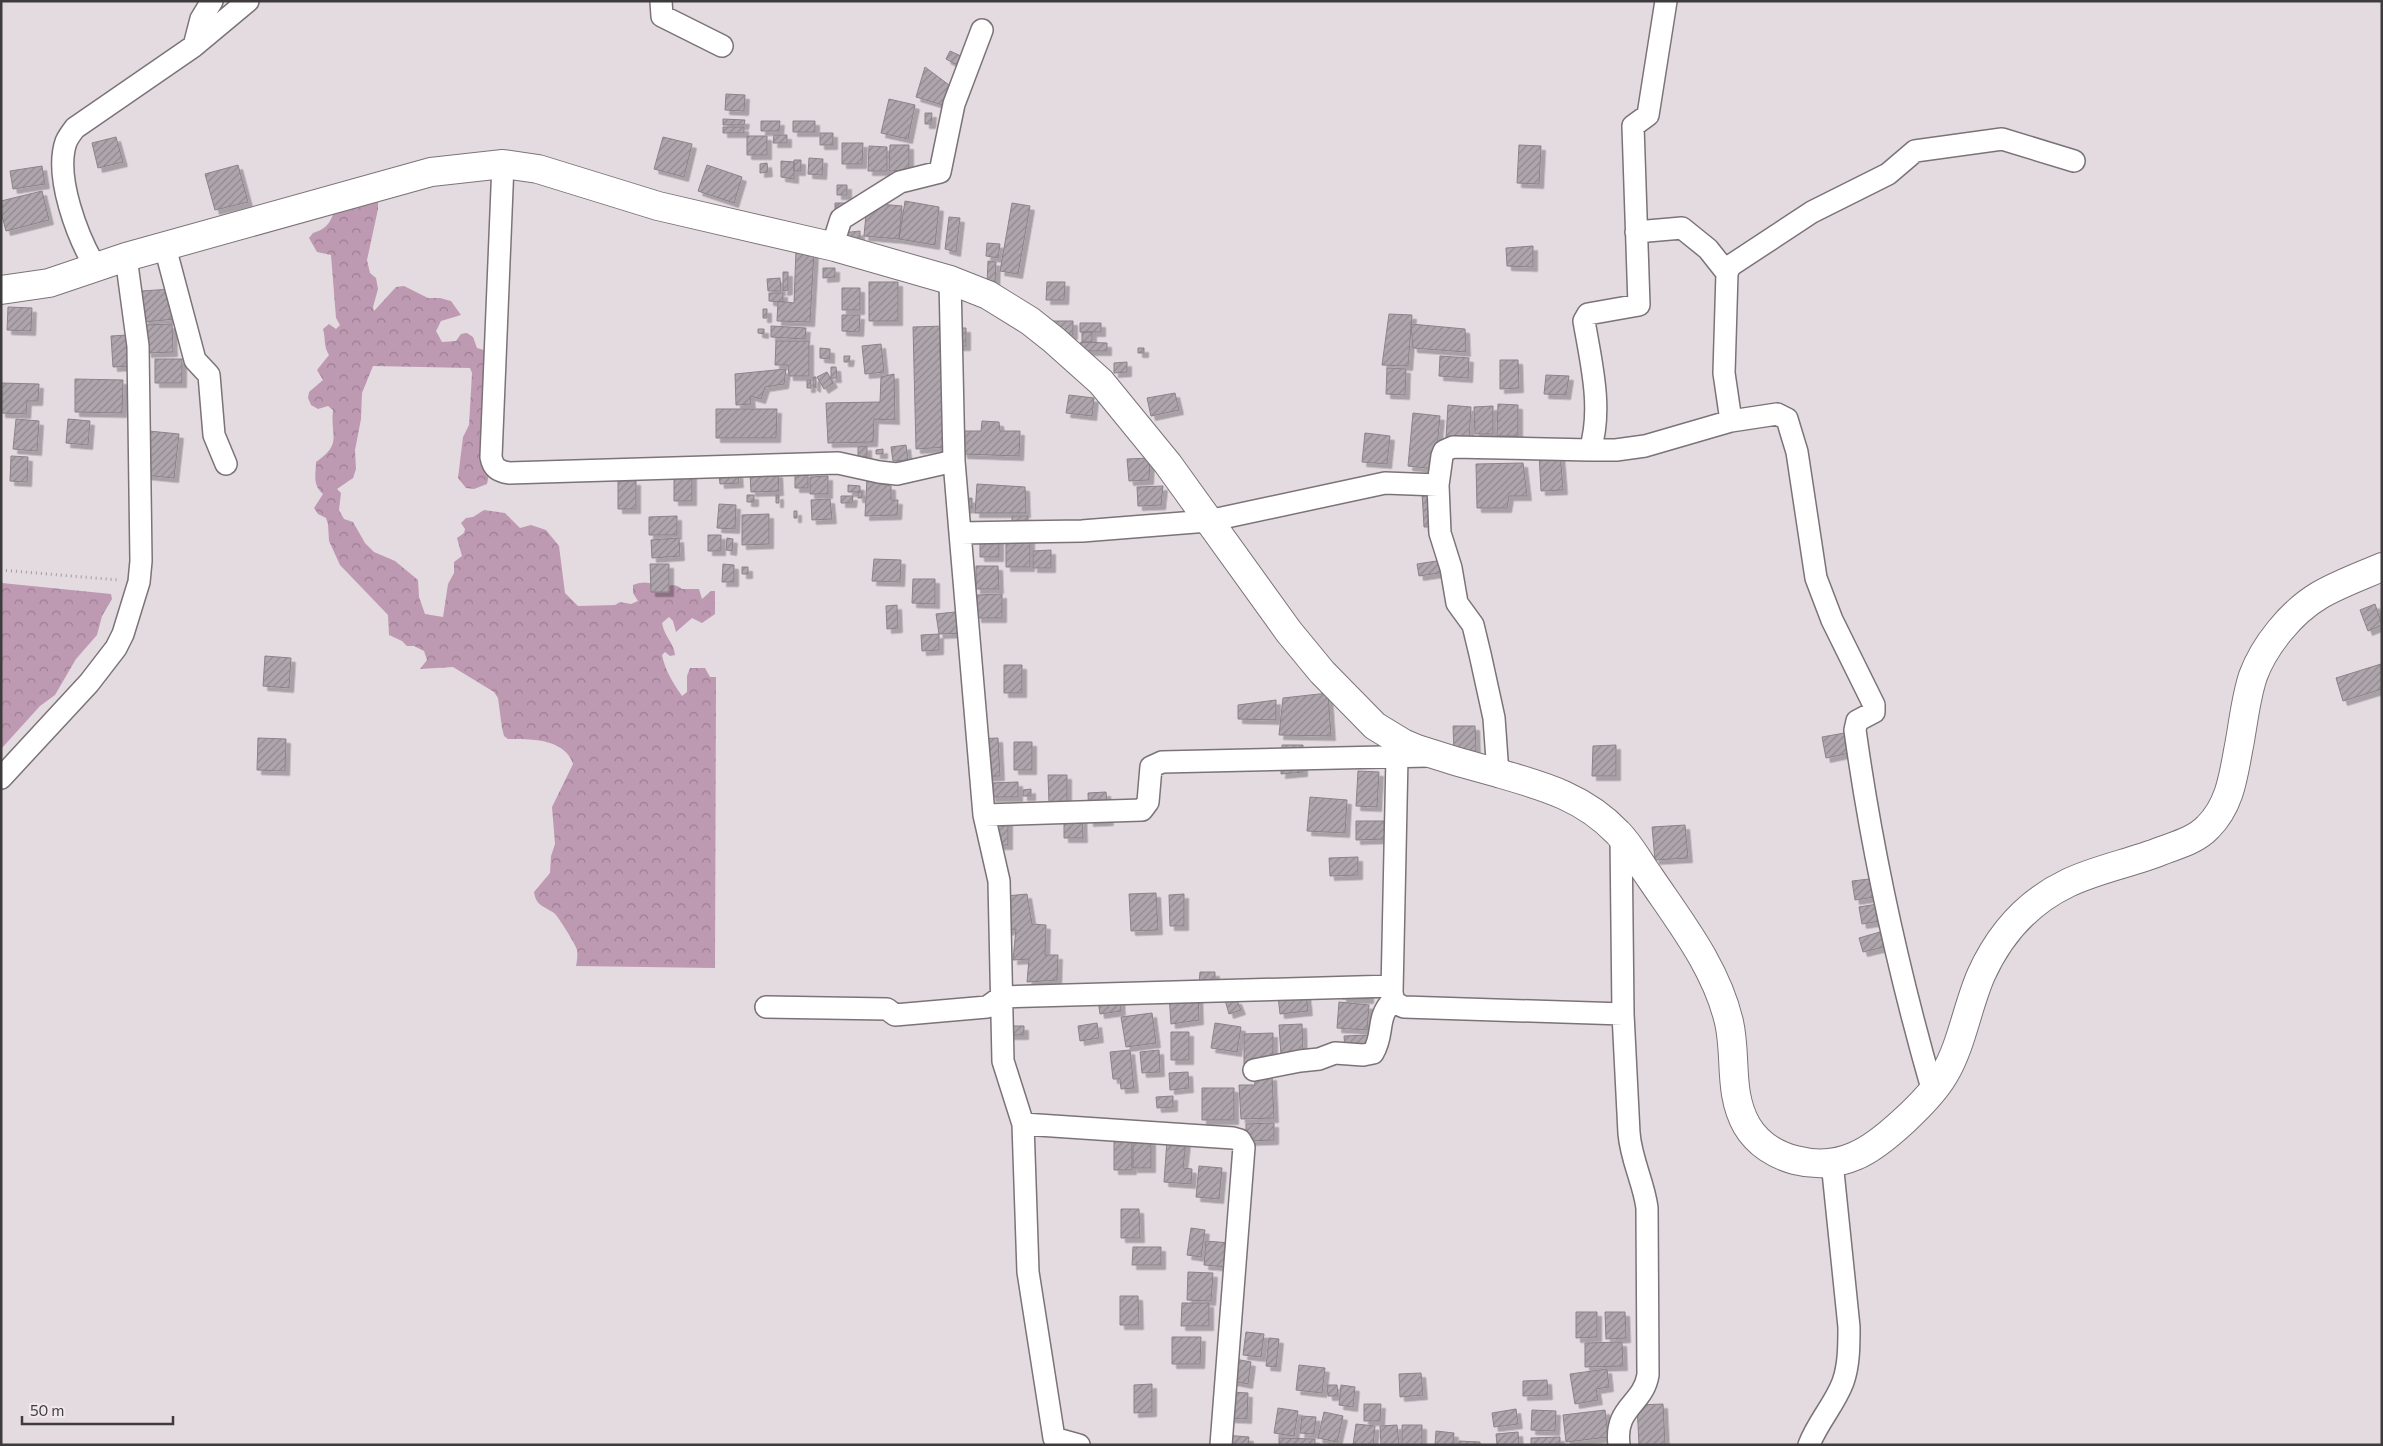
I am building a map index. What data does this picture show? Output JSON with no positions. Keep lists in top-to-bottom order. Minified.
{"scale_bar":"50 m"}
